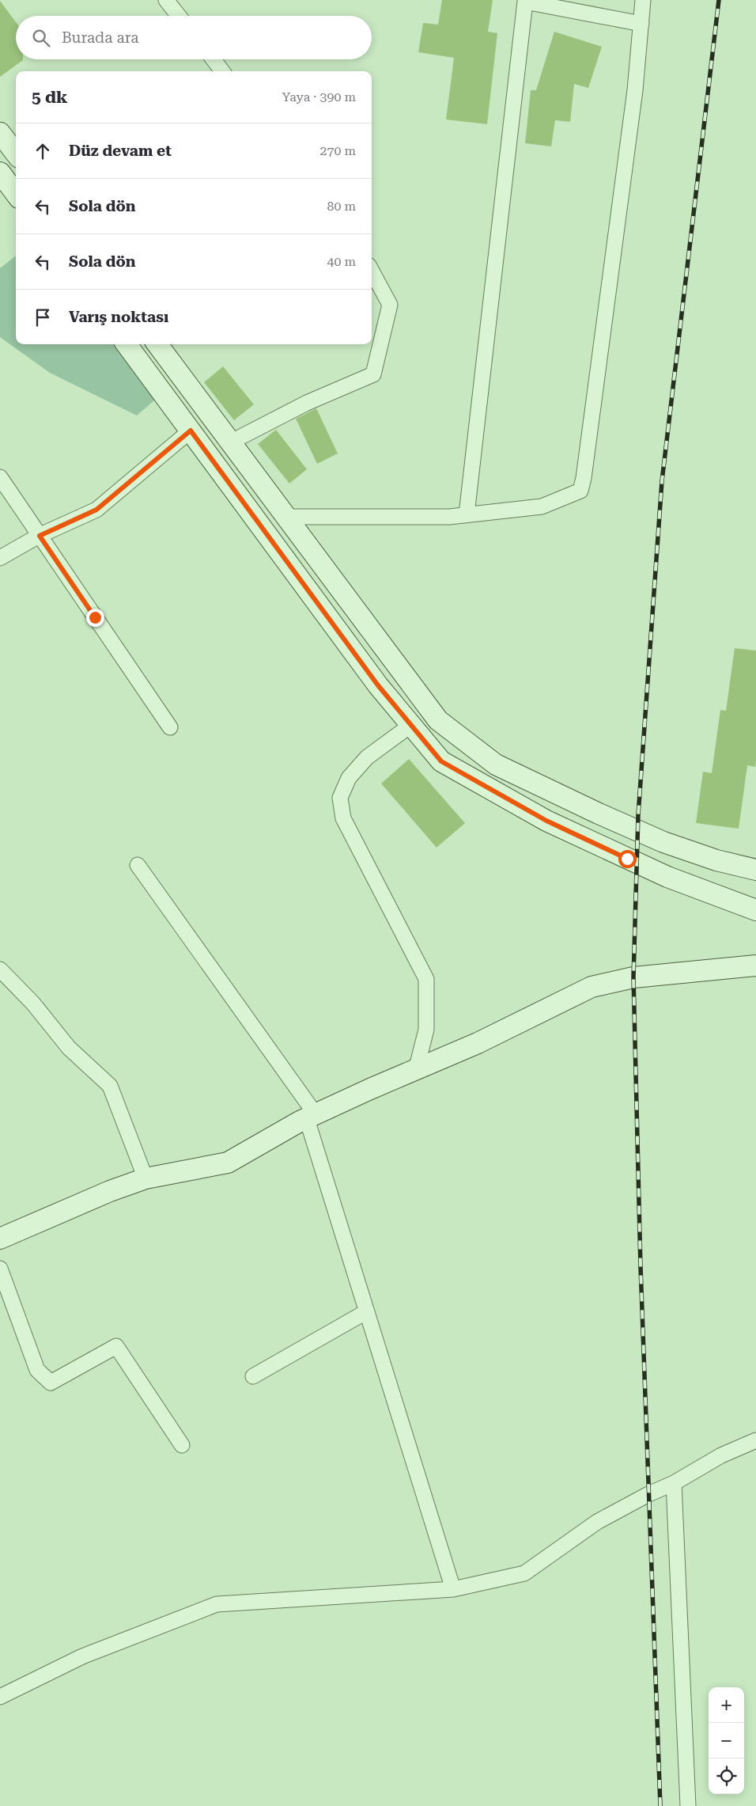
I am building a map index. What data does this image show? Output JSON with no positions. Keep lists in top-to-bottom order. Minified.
{"page":{"search":"Burada ara","heading":["5 dk","Yaya · 390 m"],"list":[["Düz devam et","270 m"],["Sola dön","80 m"],["Sola dön","40 m"],"Varış noktası"],"map_buttons":["+","−"]}}
